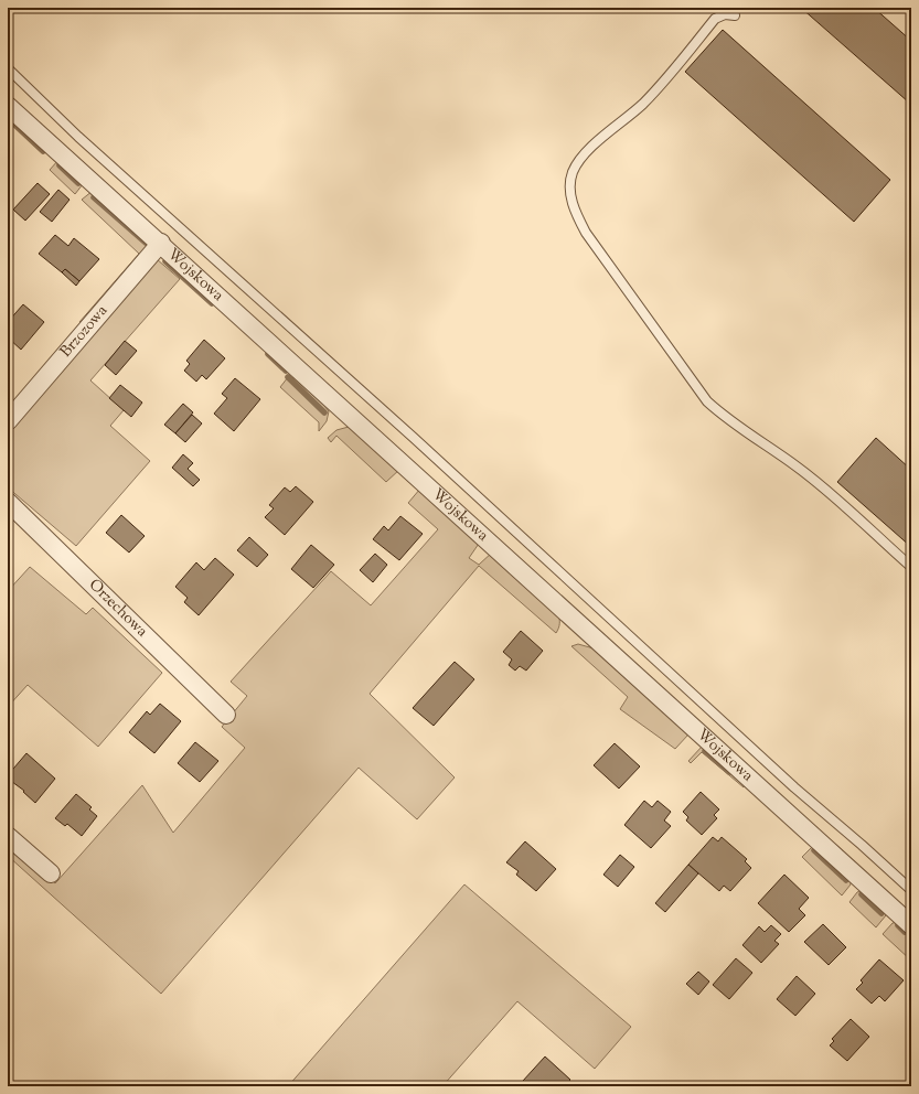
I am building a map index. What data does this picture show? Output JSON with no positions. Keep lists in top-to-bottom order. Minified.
{"streets":{"street":["Wojskowa","Brzozowa","Orzechowa"]},"crossings":[["Wojskowa","Brzozowa"]]}
